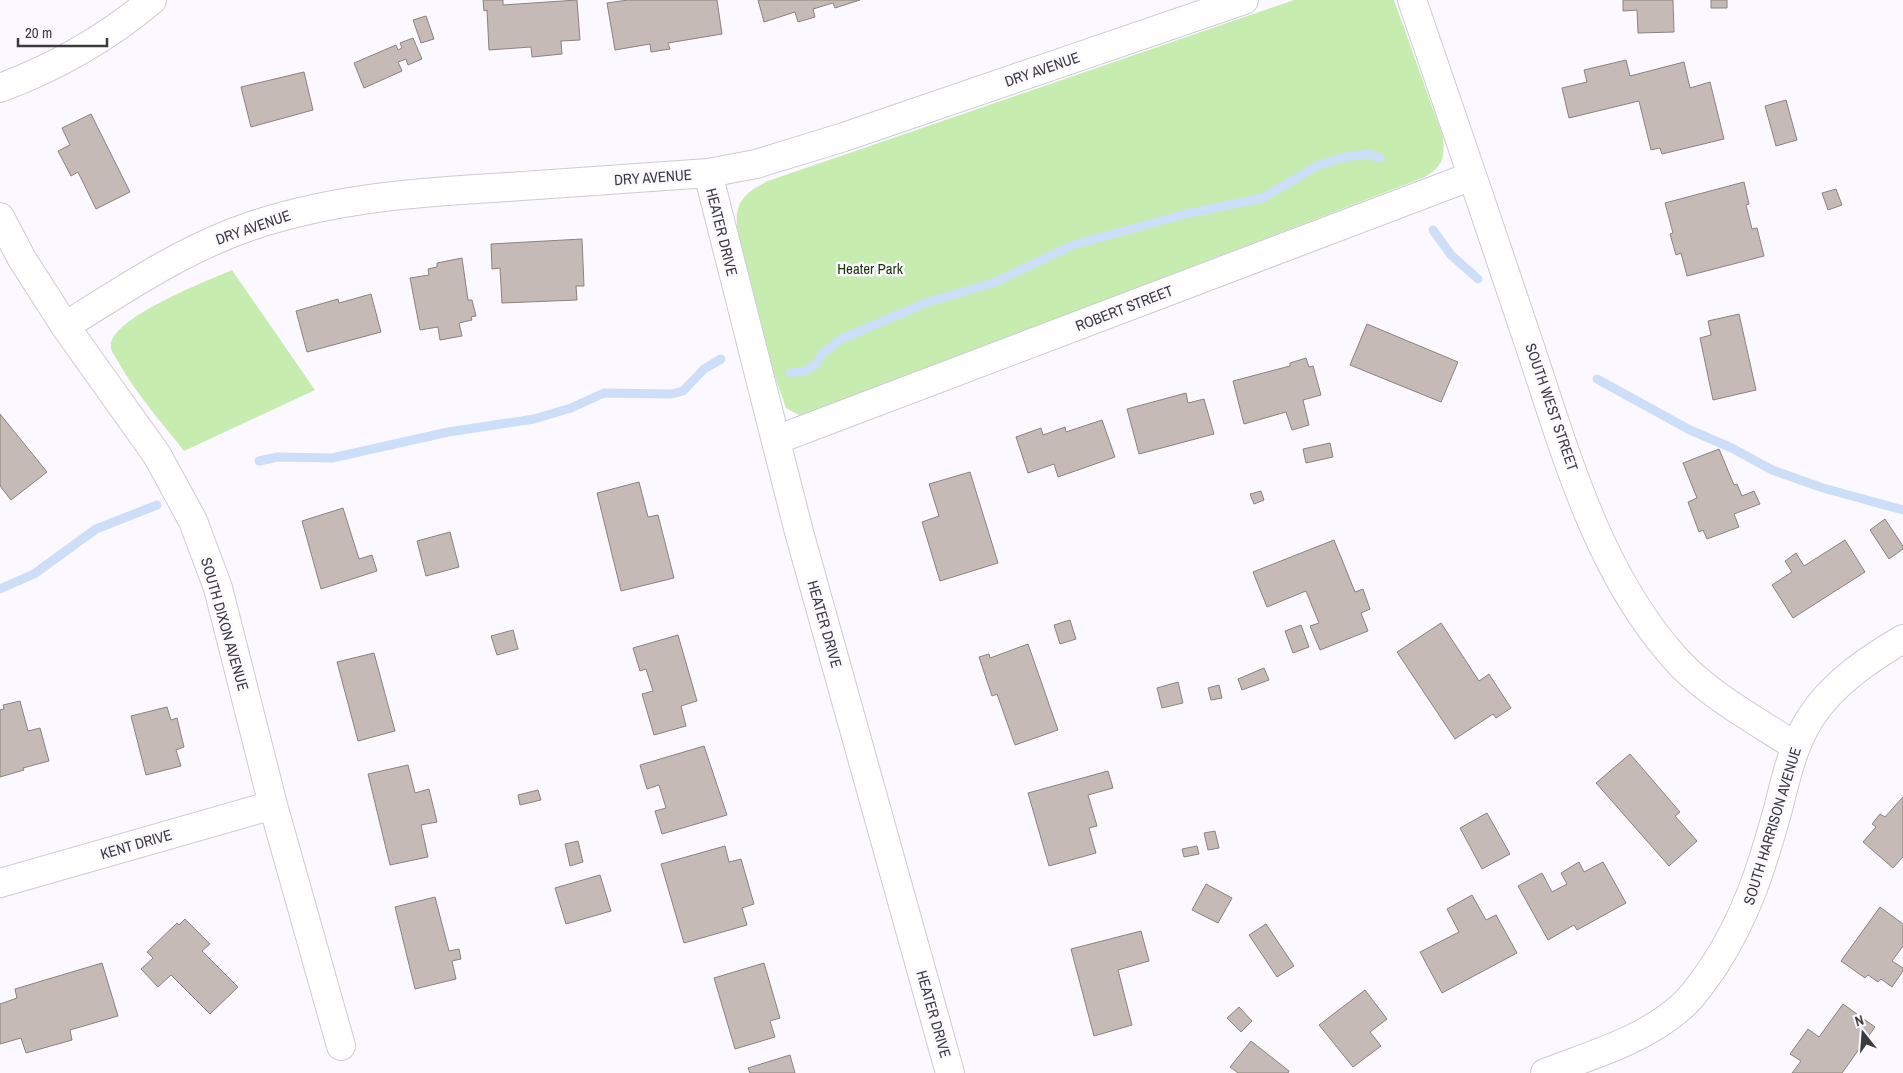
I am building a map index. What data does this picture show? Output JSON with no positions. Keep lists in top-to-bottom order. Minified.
{"streets":{"street":["DRY AVENUE","HEATER DRIVE","ROBERT STREET","SOUTH WEST STREET","SOUTH DIXON AVENUE","SOUTH HARRISON AVENUE","KENT DRIVE"]},"crossings":[["DRY AVENUE","HEATER DRIVE"],["DRY AVENUE","SOUTH DIXON AVENUE"],["HEATER DRIVE","ROBERT STREET"],["ROBERT STREET","SOUTH WEST STREET"],["SOUTH WEST STREET","SOUTH HARRISON AVENUE"],["SOUTH DIXON AVENUE","KENT DRIVE"]],"parks":["Heater Park"],"scale_bar":"20 m","north":"top"}
